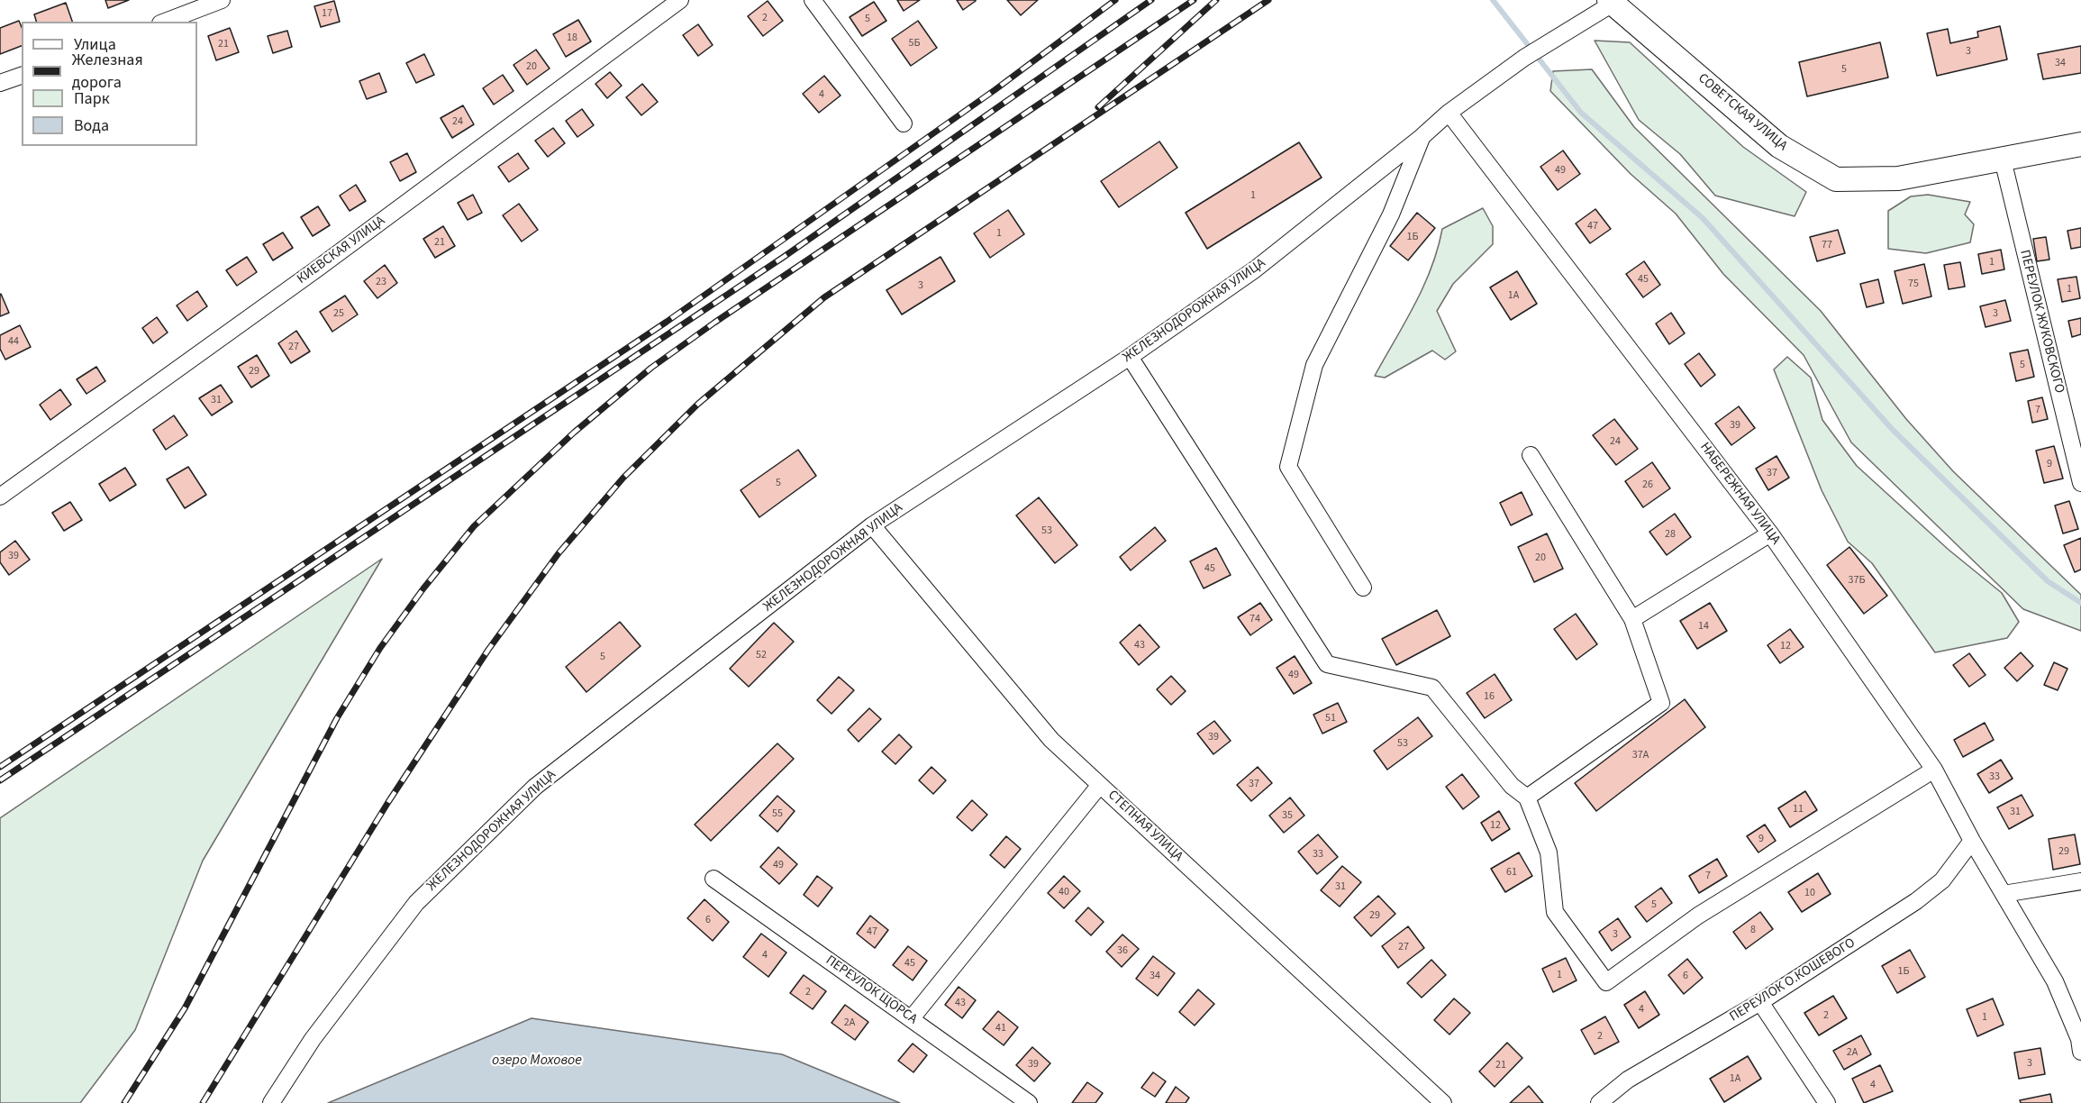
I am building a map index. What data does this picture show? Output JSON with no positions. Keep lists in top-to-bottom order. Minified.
{"streets":{"main road":["СОВЕТСКАЯ УЛИЦА"],"street":["КИЕВСКАЯ УЛИЦА","ЖЕЛЕЗНОДОРОЖНАЯ УЛИЦА","ПЕРЕУЛОК ЖУКОВСКОГО","НАБЕРЕЖНАЯ УЛИЦА","СТЕПНАЯ УЛИЦА","ПЕРЕУЛОК О.КОШЕВОГО","ПЕРЕУЛОК ЩОРСА"]},"crossings":[["СОВЕТСКАЯ УЛИЦА","ЖЕЛЕЗНОДОРОЖНАЯ УЛИЦА"],["СОВЕТСКАЯ УЛИЦА","ПЕРЕУЛОК ЖУКОВСКОГО"],["ЖЕЛЕЗНОДОРОЖНАЯ УЛИЦА","НАБЕРЕЖНАЯ УЛИЦА"],["ЖЕЛЕЗНОДОРОЖНАЯ УЛИЦА","СТЕПНАЯ УЛИЦА"],["НАБЕРЕЖНАЯ УЛИЦА","ПЕРЕУЛОК О.КОШЕВОГО"]],"water":["озеро Моховое"],"house_numbers":["17","2","5","18","5Б","21","3","34","20","5","4","24","49","1","47","1","1Б","21","77","1","45","23","75","3","1","1А","25","3","44","27","5","29","31","7","39","24","9","37","5","26","53","28","39","20","45","37Б","74","14","43","12","52","5","49","16","51","39","53","37А","33","37","11","31","55","35","12","9","29","33","49","61","7","31","40","10","5","29","6","8","47","3","27","36","4","45","1Б","1","34","6","2","43","4","2","1","2А","41","2","2А","3","39","21","1А","4"],"legend":["Улица","Железная дорога","Парк","Вода"]}
